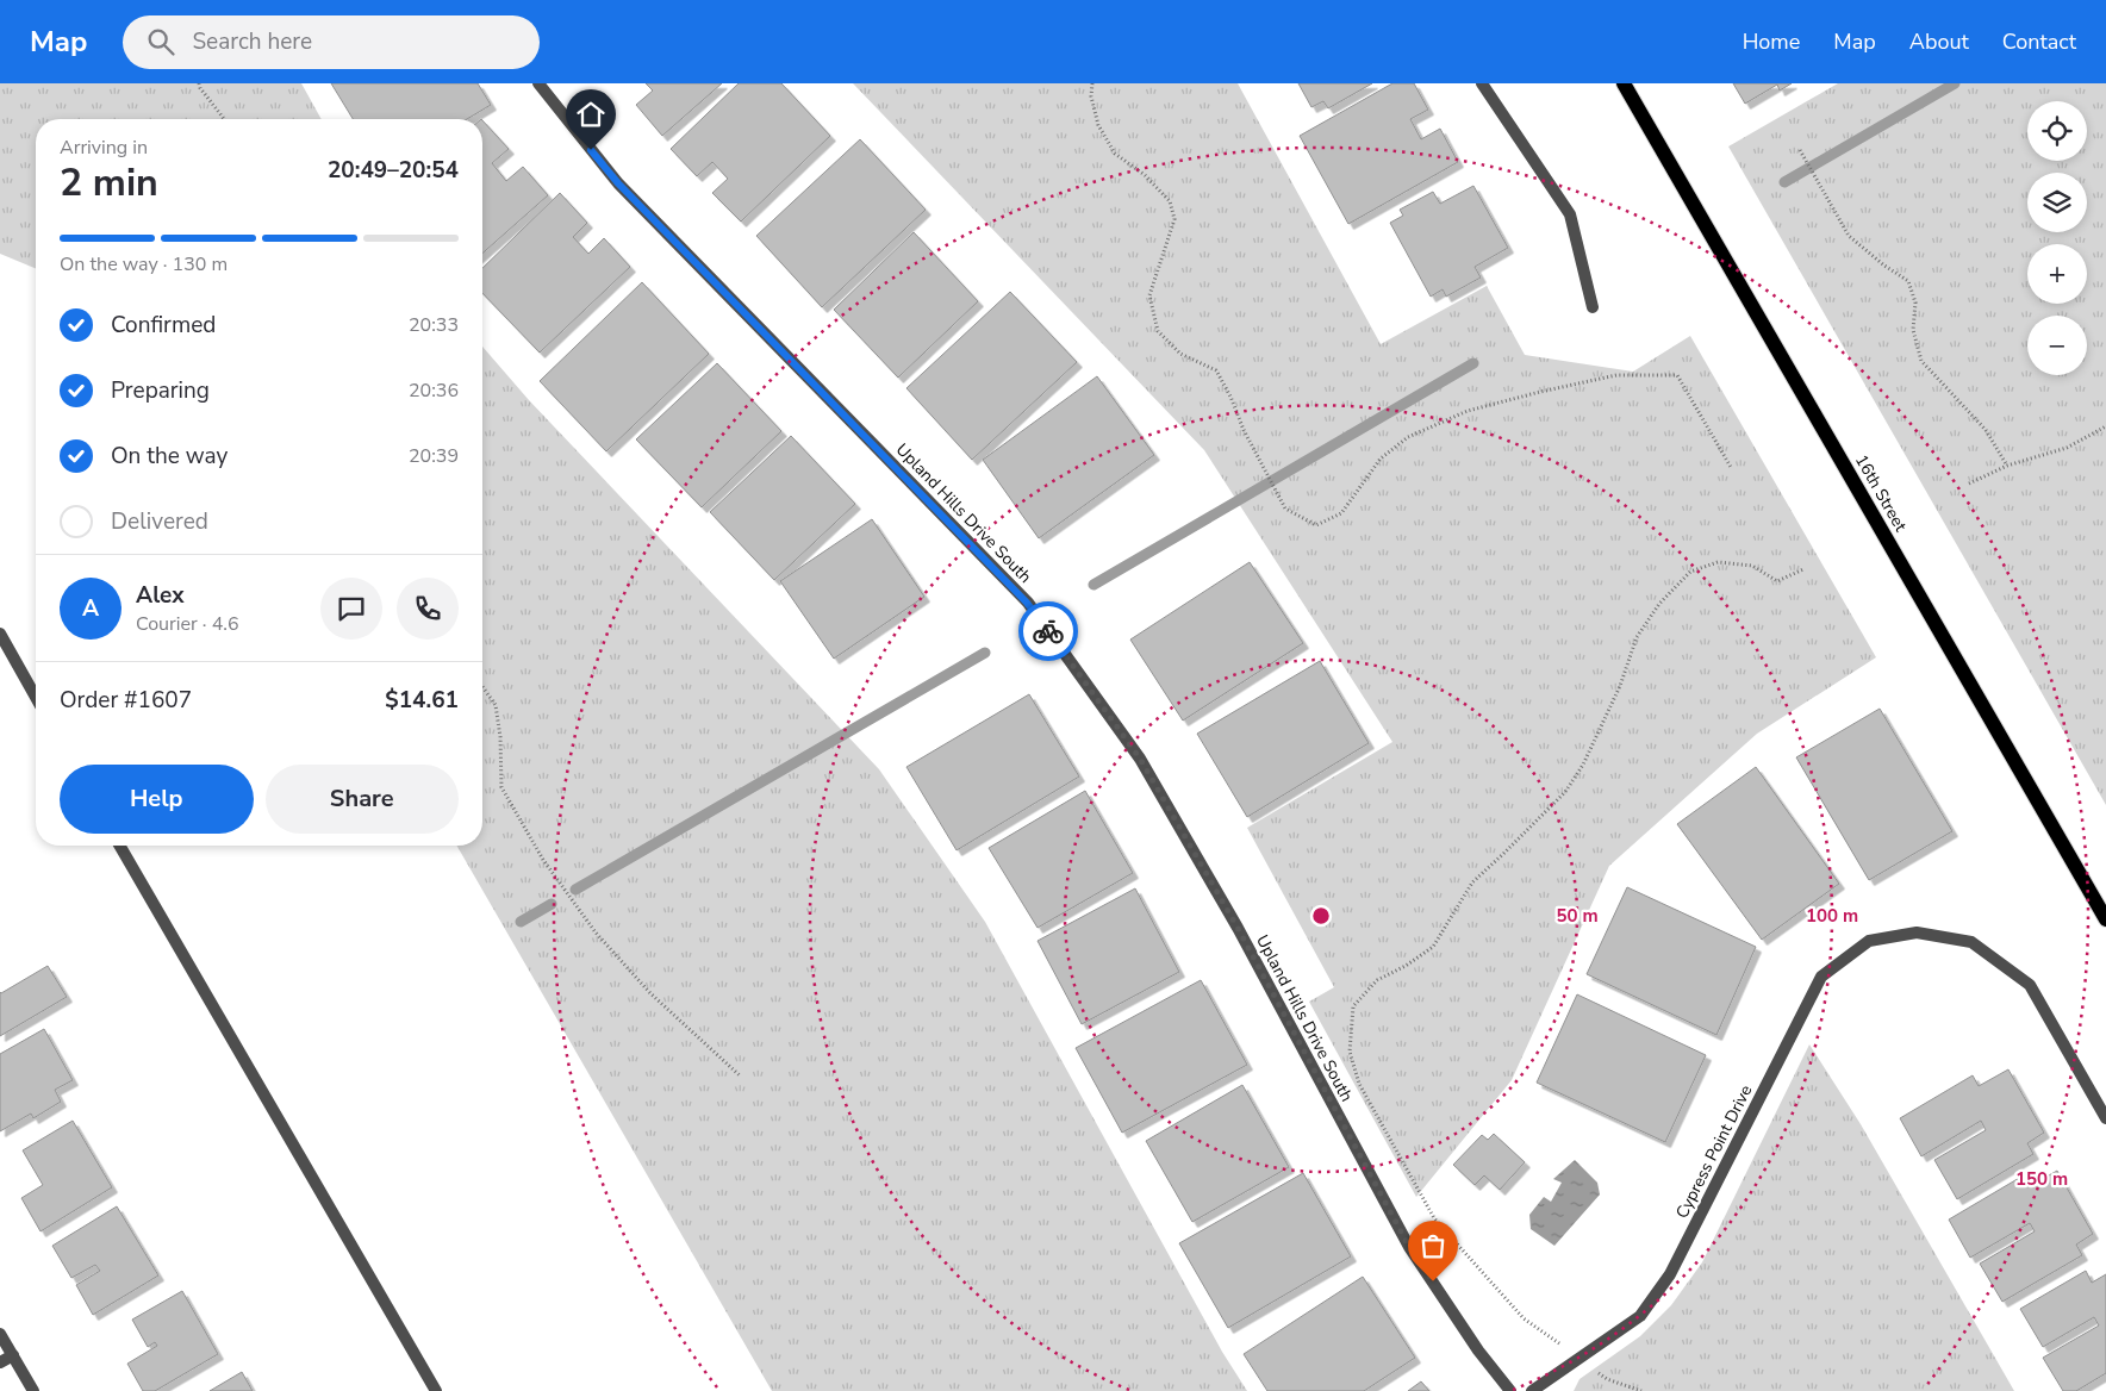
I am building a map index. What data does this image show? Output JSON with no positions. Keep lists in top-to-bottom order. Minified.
{"streets":{"main road":["16th Street"],"street":["Upland Hills Drive South","Cypress Point Drive"]},"page":{"header":"Map","search":"Search here","nav":["Home","Map","About","Contact"],"map_buttons":["+","−"],"heading":["2 min","Arriving in","20:49–20:54"],"panel":["Alex","Courier · 4.6","Order #1607","$14.61"],"bar":"On the way · 130 m","list":[["Confirmed","20:33"],["Preparing","20:36"],["On the way","20:39"],"Delivered"],"round":"A","buttons":["Help","Share"]},"rings":["50 m","100 m","150 m"]}
